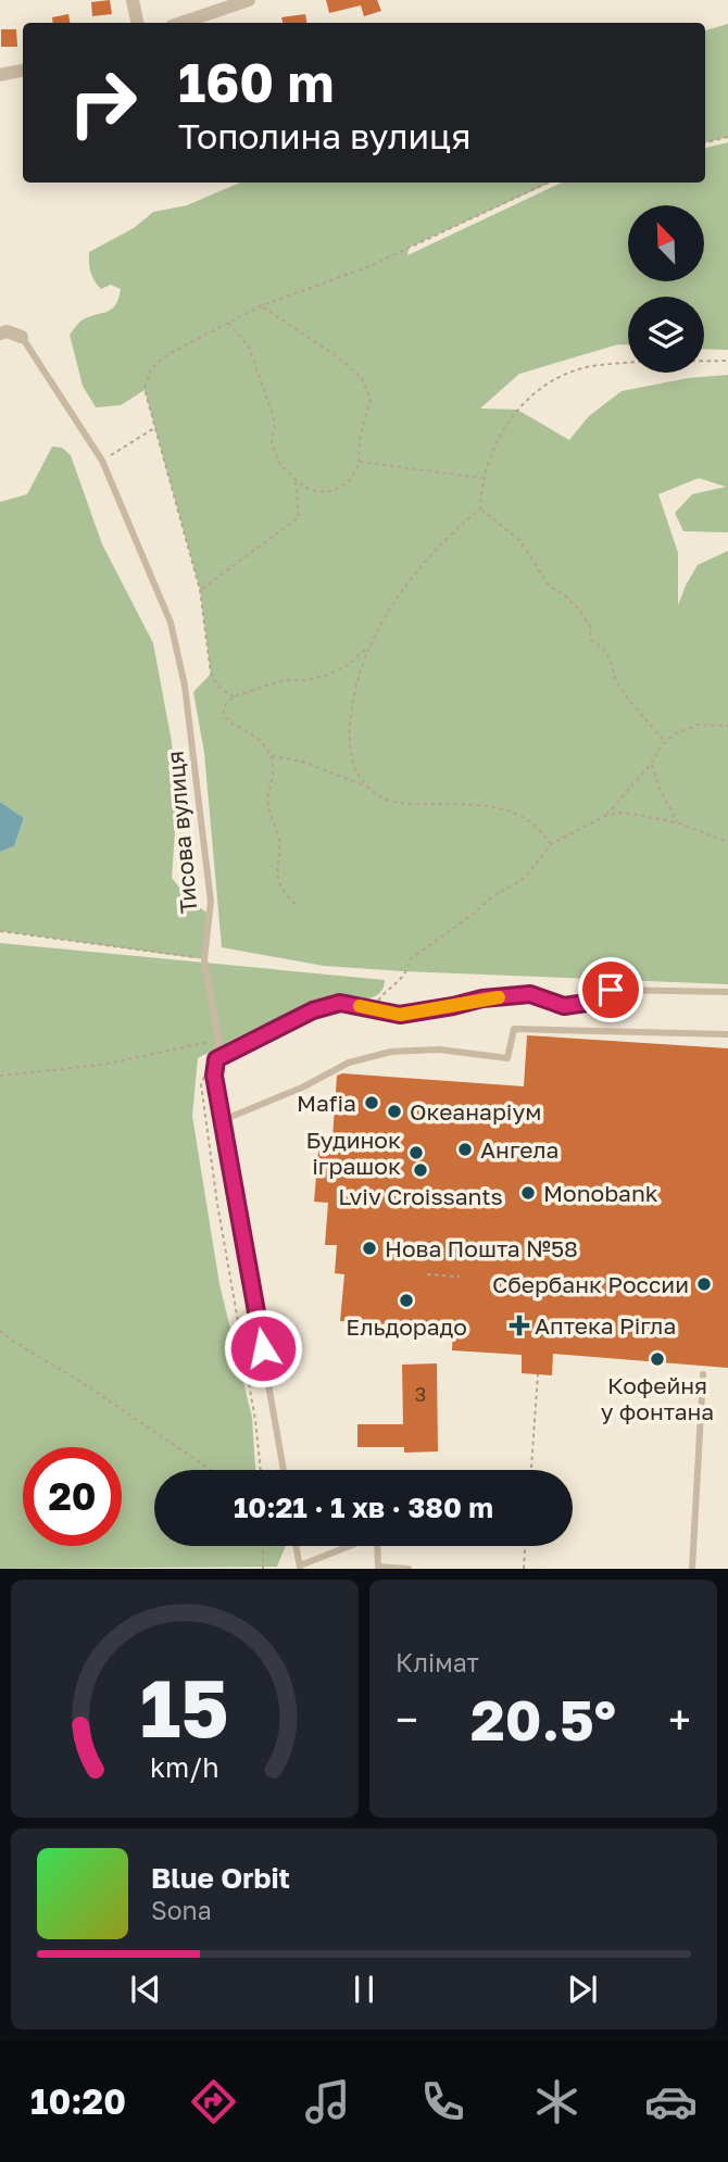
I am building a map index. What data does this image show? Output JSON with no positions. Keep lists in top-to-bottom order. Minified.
{"streets":{"lane":["Тисова вулиця"]},"places":{"other":["Mafia","Океанаріум","Ангела","Будинок іграшок","Lviv Croissants","Monobank","Нова Пошта №58","Сбербанк России","Ельдорадо","Кофейня у фонтана"],"health":["Аптека Рігла"]},"house_numbers":["3"],"north":"top left","page":{"turn":["160 m","Тополина вулиця"],"limit":"20","trip":"10:21 · 1 хв · 380 m","tile":"Клімат","heat":["−","20.5°","+"],"song":["Blue Orbit","Sona"],"tabs":"10:20","gauge":["15","km/h"]}}
